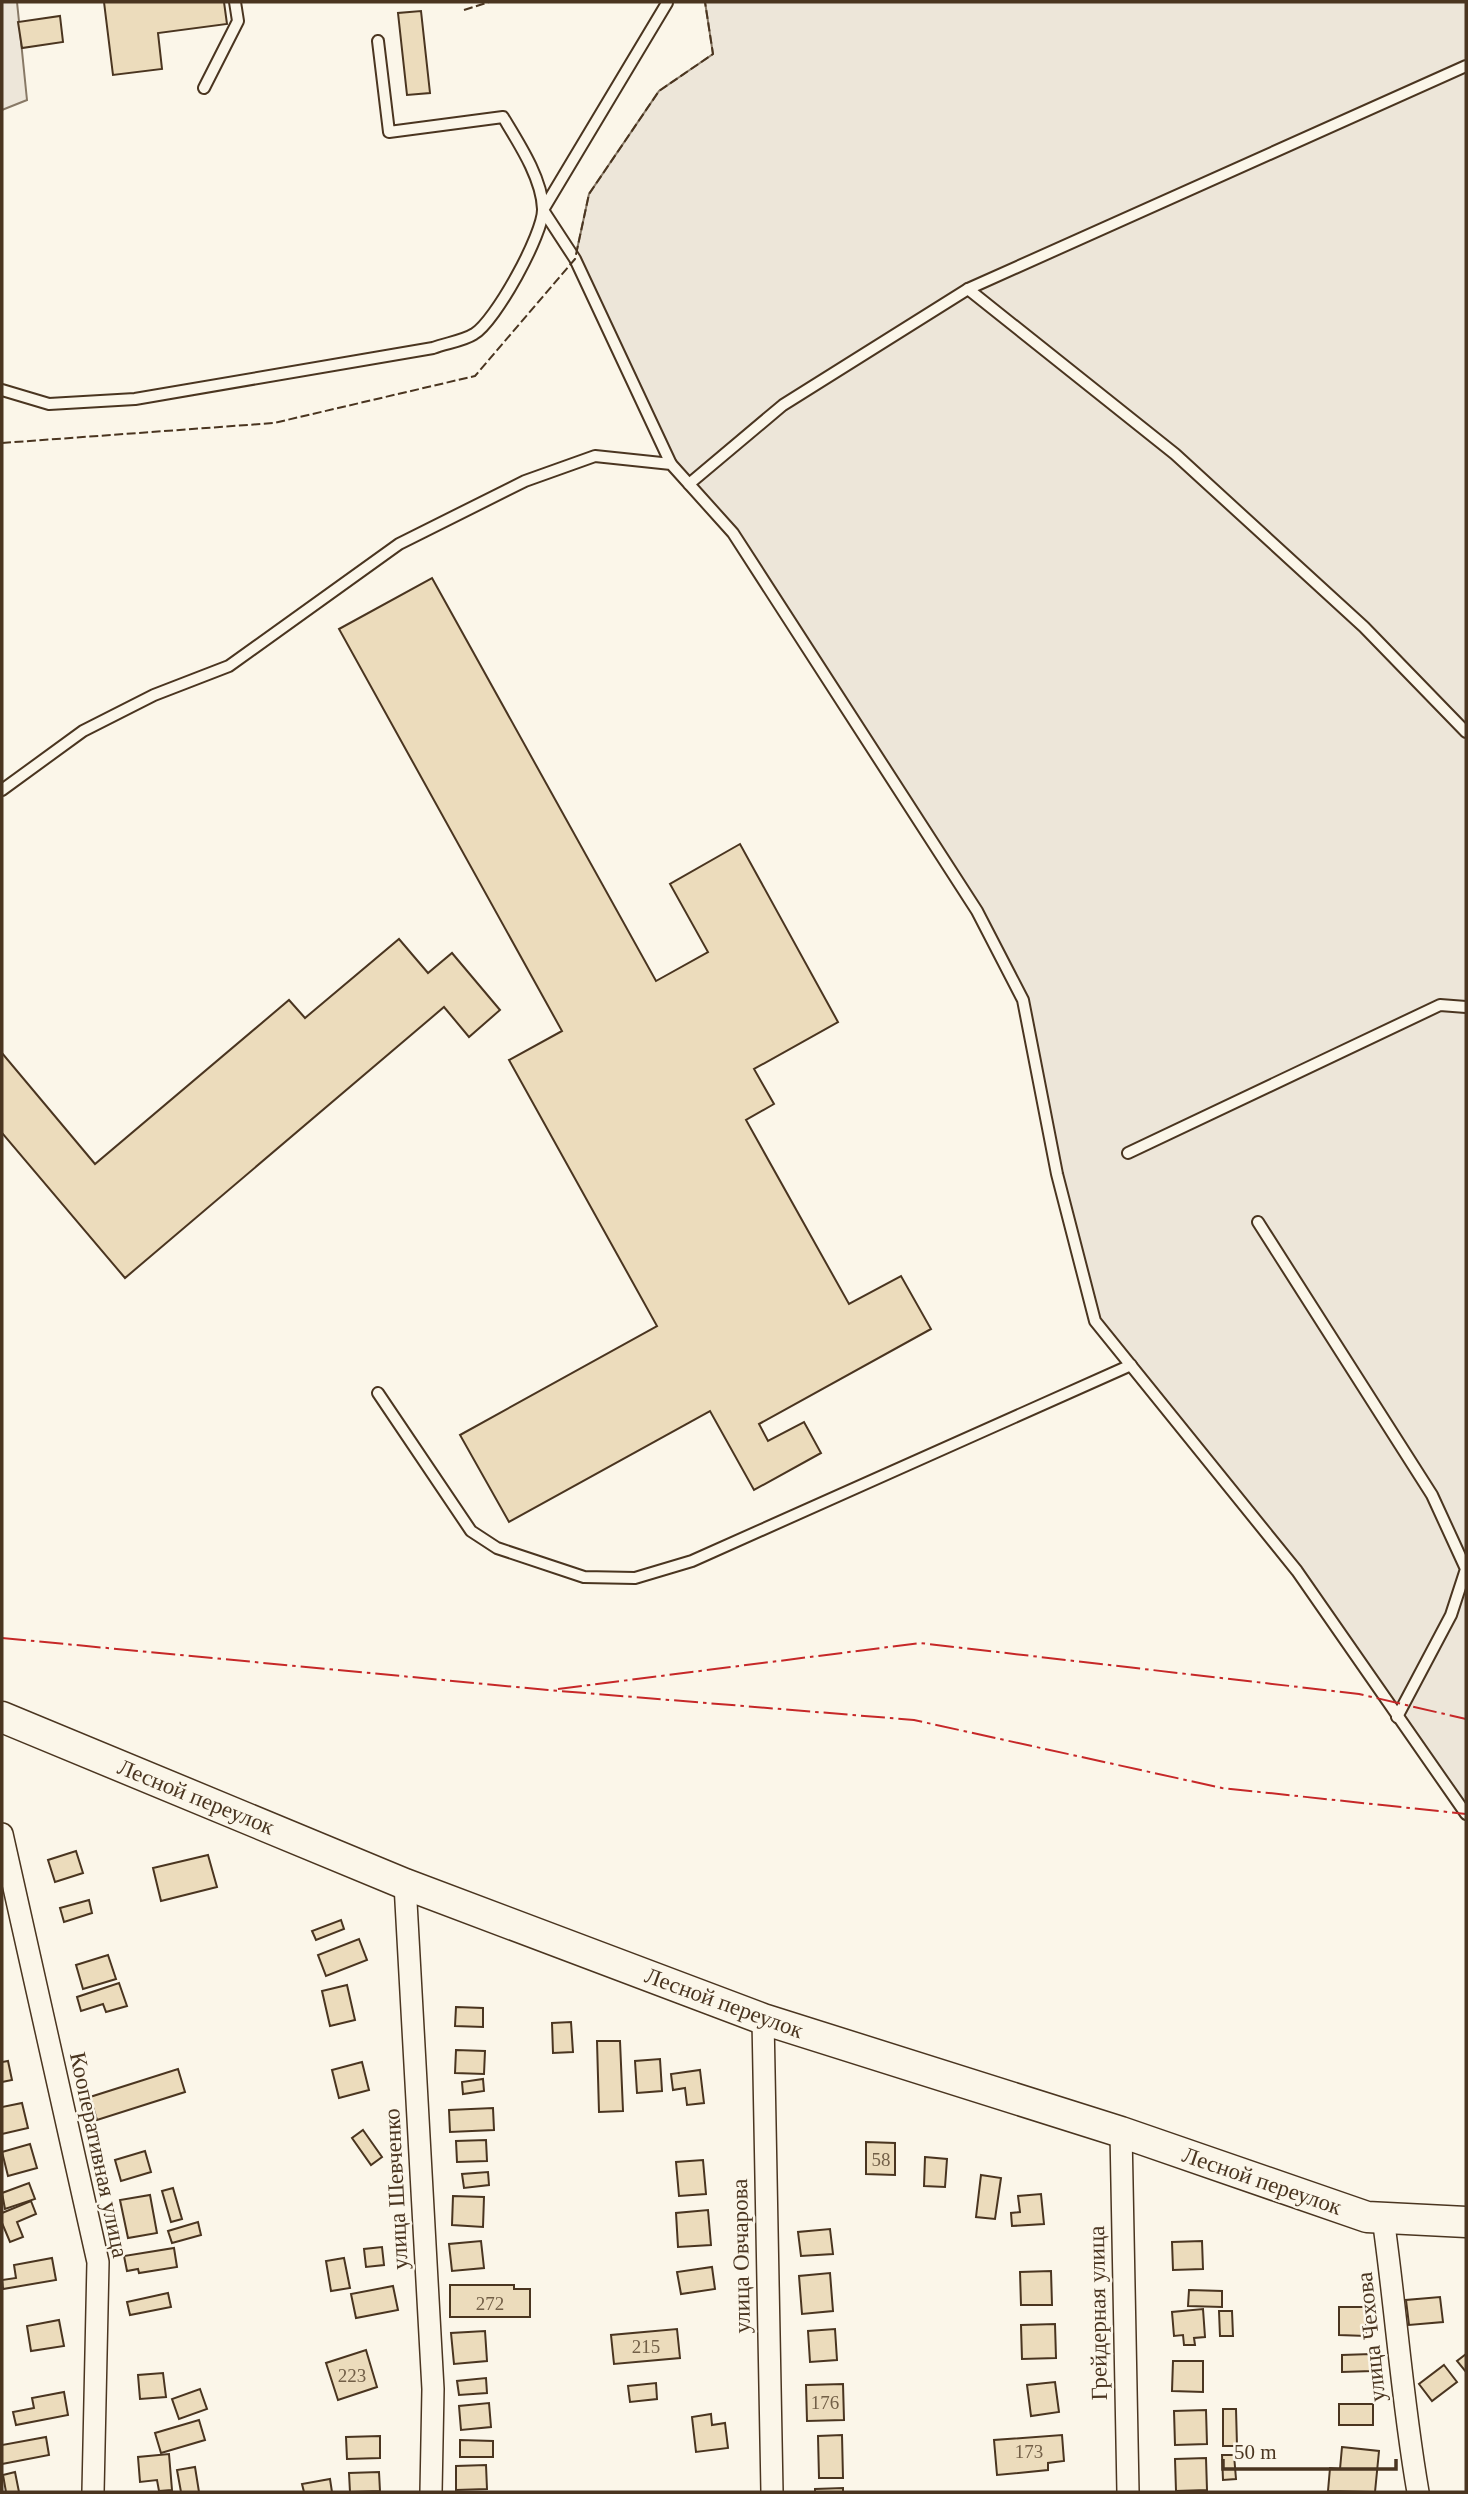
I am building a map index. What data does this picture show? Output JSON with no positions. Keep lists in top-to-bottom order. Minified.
{"streets":{"main road":["Лесной переулок"],"street":["Кооперативная улица","улица Шевченко","улица Овчарова","Грейдерная улица","улица Чехова"]},"crossings":[["Лесной переулок","улица Шевченко"],["Лесной переулок","улица Овчарова"],["Лесной переулок","Грейдерная улица"],["Лесной переулок","улица Чехова"]],"house_numbers":["58","272","215","223","176","173"],"scale_bar":"50 m"}
